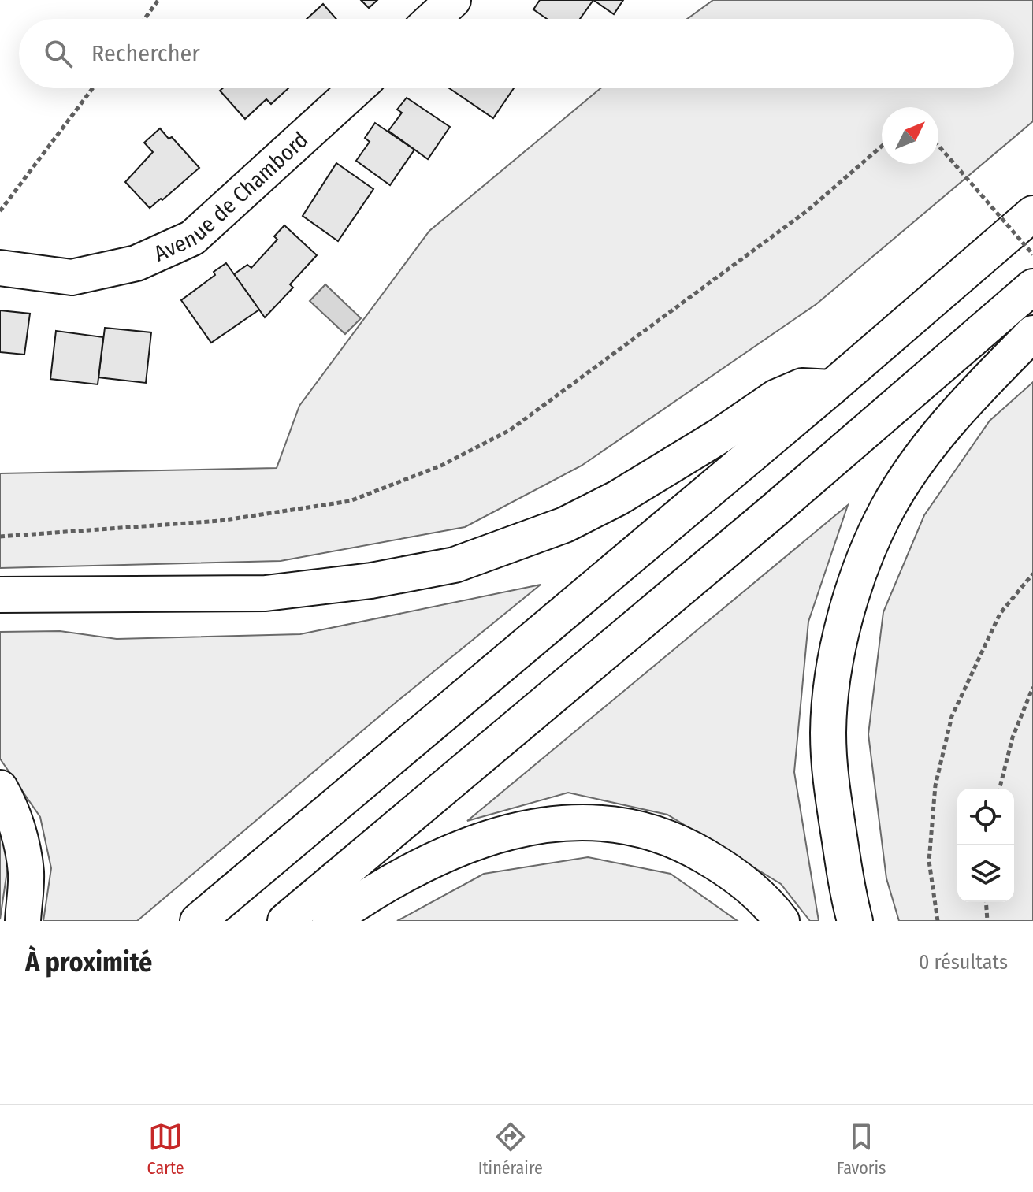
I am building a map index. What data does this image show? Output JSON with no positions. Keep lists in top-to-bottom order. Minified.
{"streets":{"main road":["Avenue de Chambord"]},"north":"top right","page":{"search":"Rechercher","heading":["À proximité","0 résultats"],"nav":["Carte","Itinéraire","Favoris"]}}
